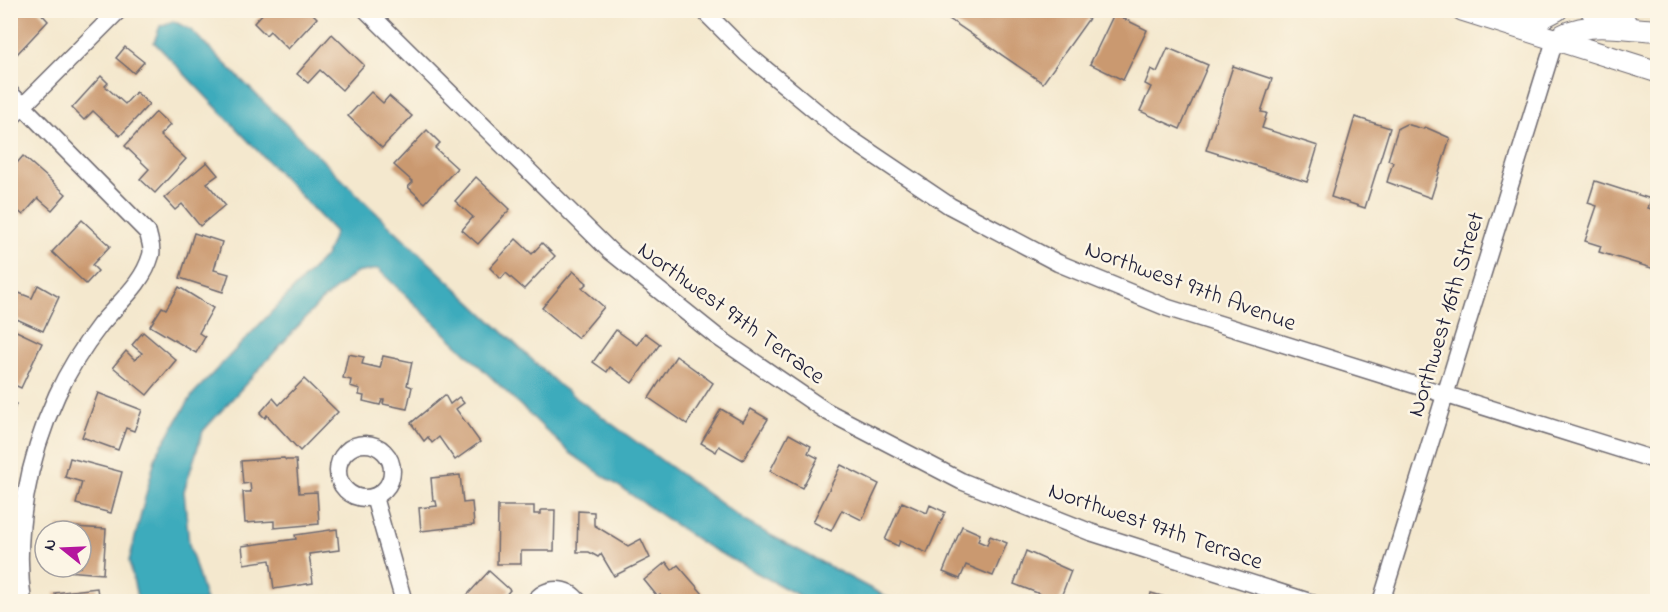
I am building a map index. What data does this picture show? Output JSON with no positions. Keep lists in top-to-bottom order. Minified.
{"streets":{"street":["Northwest 97th Avenue","Northwest 97th Terrace","Northwest 16th Street"]},"crossings":[["Northwest 97th Avenue","Northwest 16th Street"]],"north":"left"}
